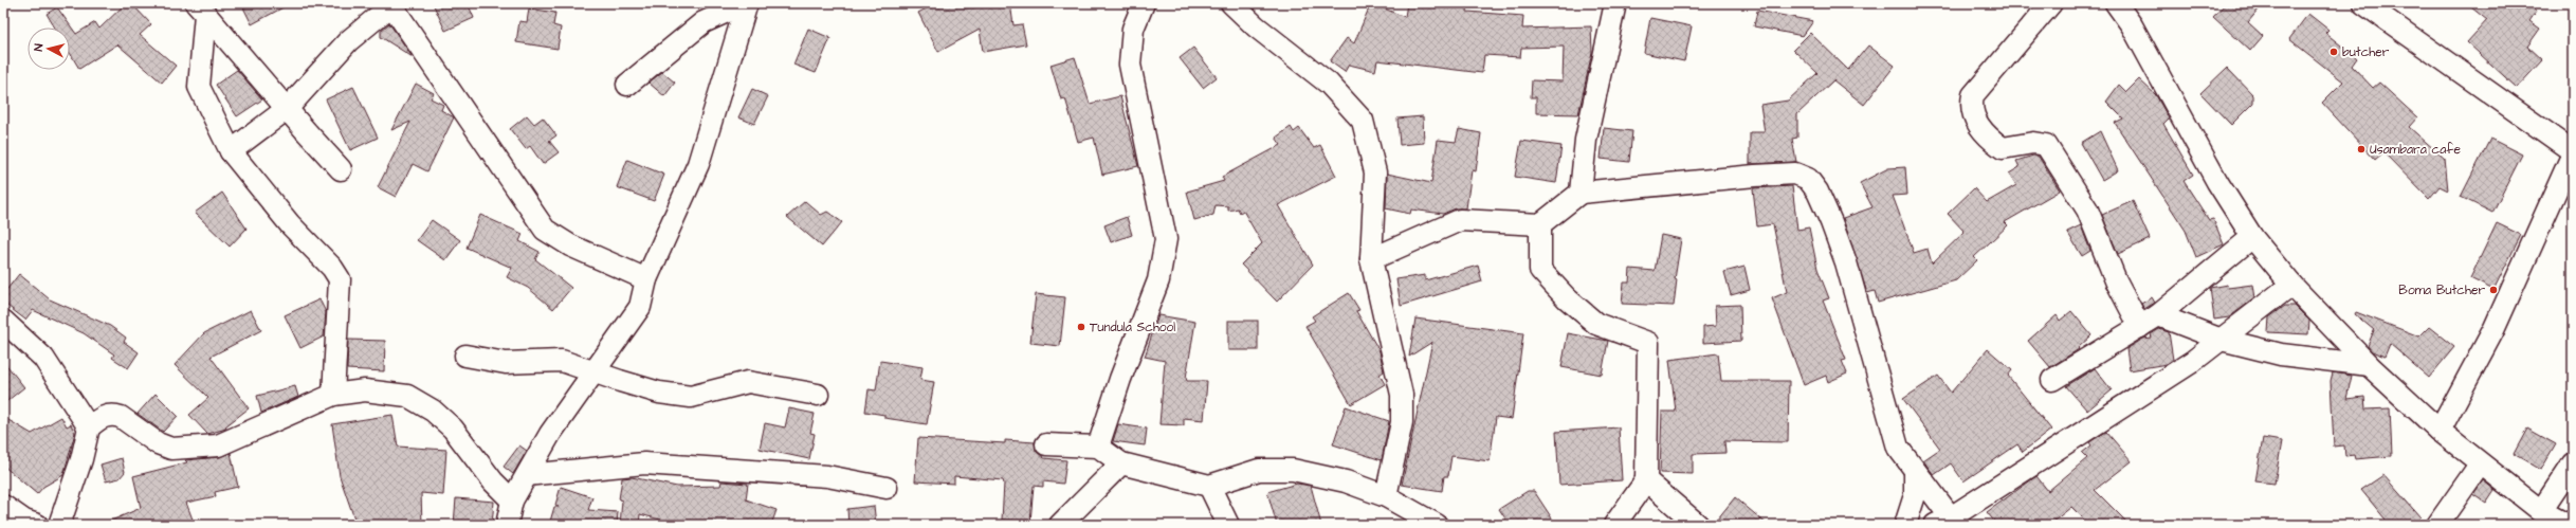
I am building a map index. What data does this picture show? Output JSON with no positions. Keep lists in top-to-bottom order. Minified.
{"places":["butcher","Usambara cafe","Boma Butcher","Tundula School"],"north":"left"}
